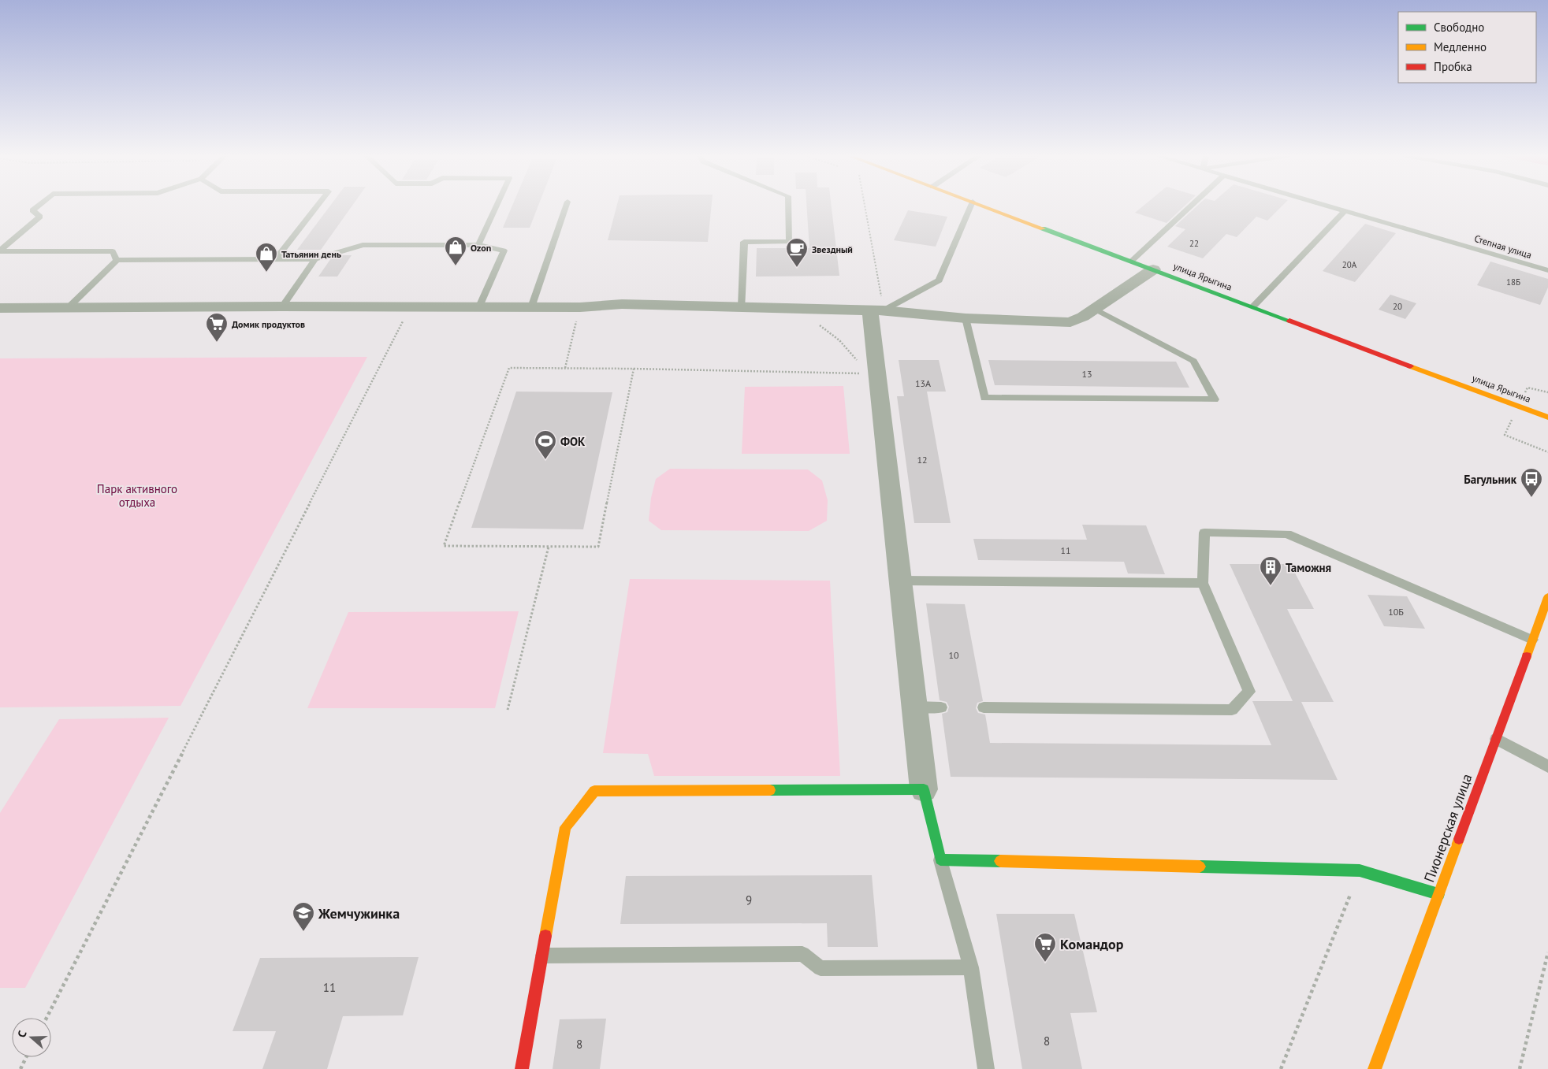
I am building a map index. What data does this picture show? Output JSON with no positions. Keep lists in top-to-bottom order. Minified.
{"streets":{"street":["улица Ярыгина","Пионерская улица"],"lane":["Степная улица"]},"parks":["Парк активного отдыха"],"places":{"shop":["Ozon","Татьянин день"],"cafe":["Звездный"],"supermarket":["Домик продуктов","Командор"],"sports":["ФОК"],"bus stop":["Багульник"],"building":["Таможня"],"school or university":["Жемчужинка"]},"house_numbers":["22","20А","18Б","20","13","13А","12","11","10Б","10","9","11","8","8"],"legend":["Свободно","Медленно","Пробка"],"north":"left"}
